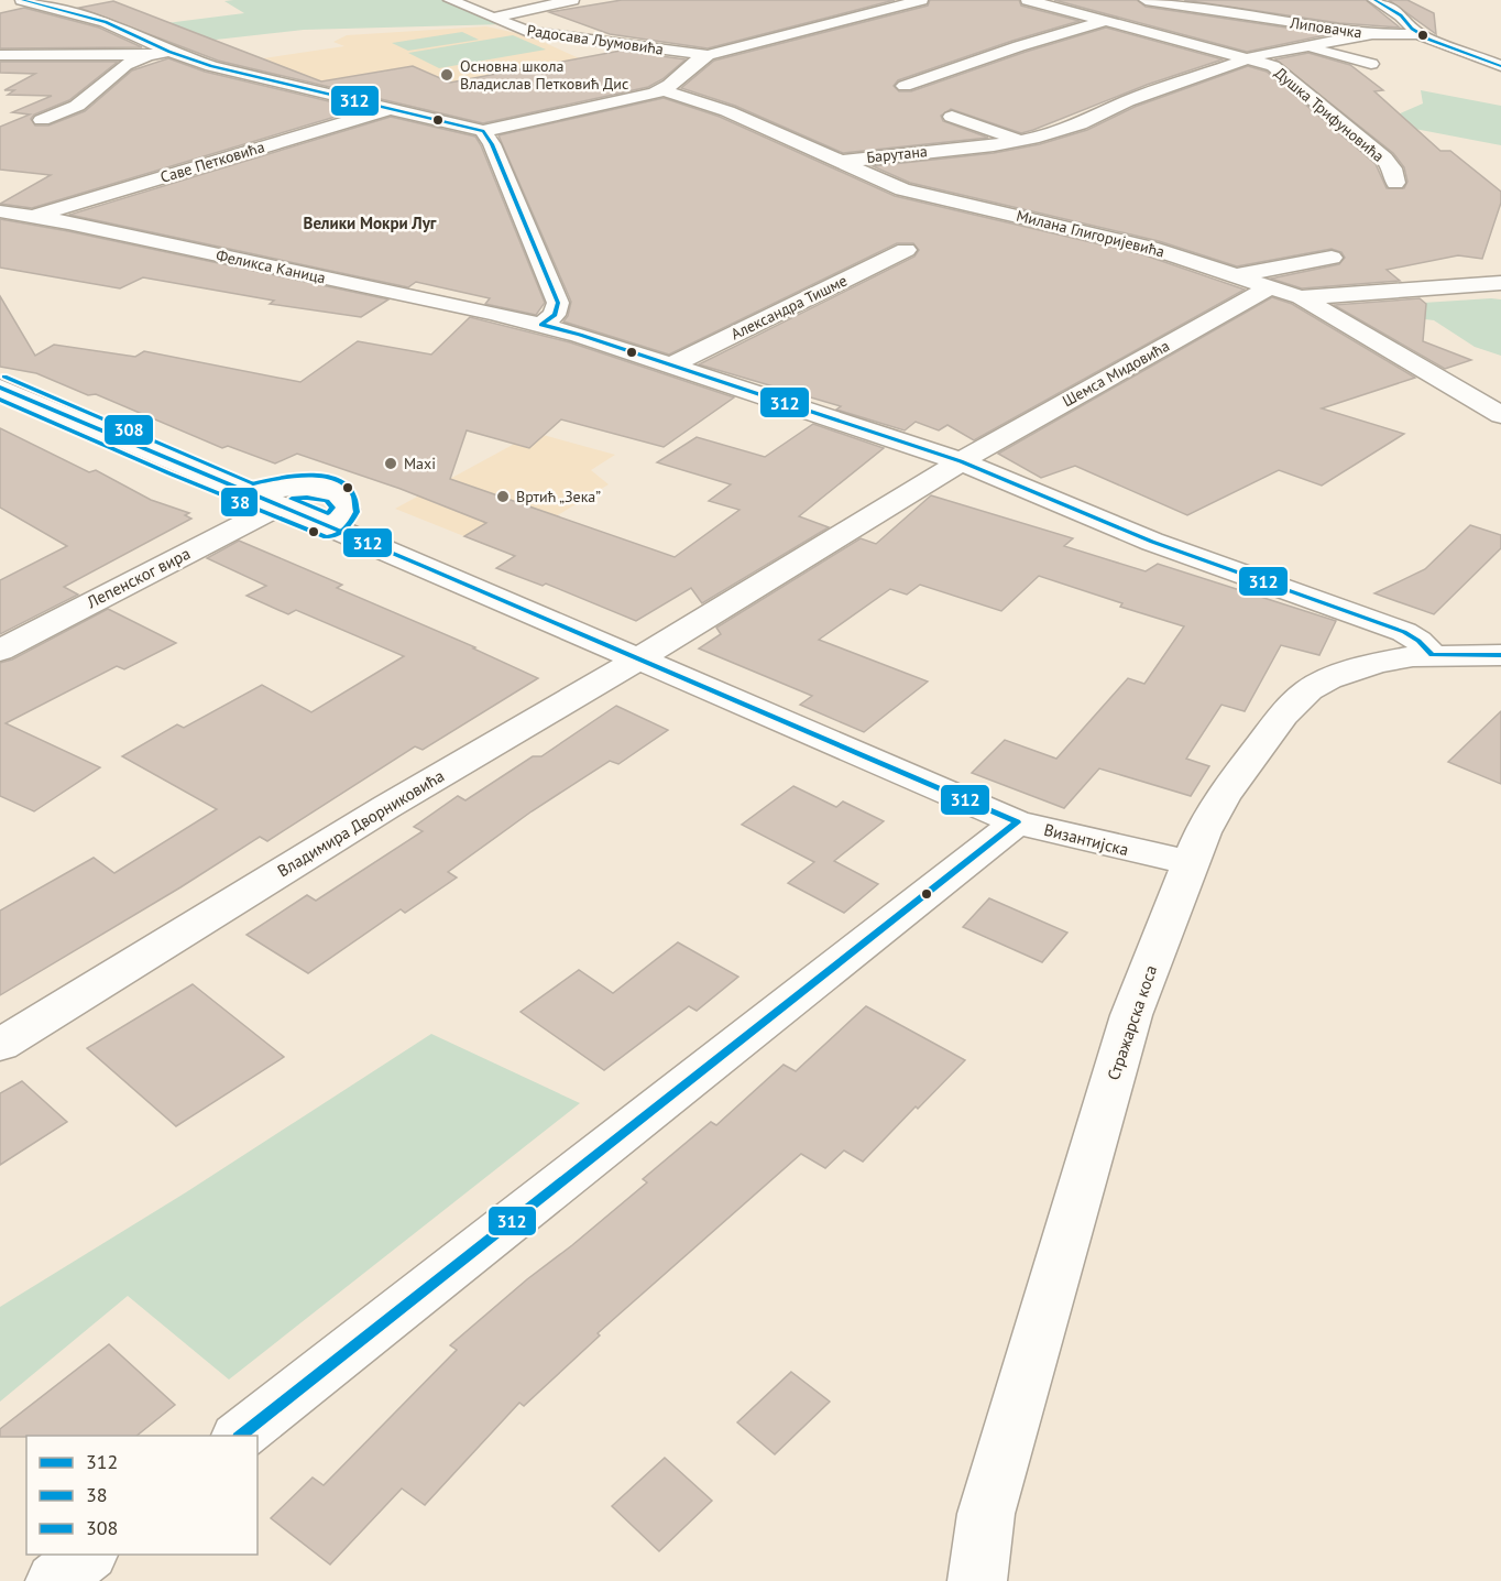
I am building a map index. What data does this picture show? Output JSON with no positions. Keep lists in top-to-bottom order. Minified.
{"streets":{"street":["Липовачка","Радосава Љумовића","Душка Трифуновића","Барутана","Саве Петковића","Милана Глигоријевића","Феликса Каница","Александра Тишме","Шемса Мидовића","Лепенског вира","Владимира Дворниковића","Византијска","Стражарска коса"]},"crossings":[["Липовачка","Барутана"],["Радосава Љумовића","Милана Глигоријевића"],["Душка Трифуновића","Барутана"],["Барутана","Милана Глигоријевића"],["Саве Петковића","Феликса Каница"],["Милана Глигоријевића","Шемса Мидовића"],["Феликса Каница","Александра Тишме"],["Феликса Каница","Шемса Мидовића"],["Феликса Каница","Владимира Дворниковића"],["Феликса Каница","Стражарска коса"],["Шемса Мидовића","Владимира Дворниковића"],["Лепенског вира","Византијска"],["Владимира Дворниковића","Византијска"],["Византијска","Стражарска коса"]],"districts":["Велики Мокри Луг"],"places":["Основна школа Владислав Петковић Дис","Maxi","Вртић „Зека”"],"lines":["transit line 312","transit line 308","transit line 38"],"legend":["312","38","308"]}
